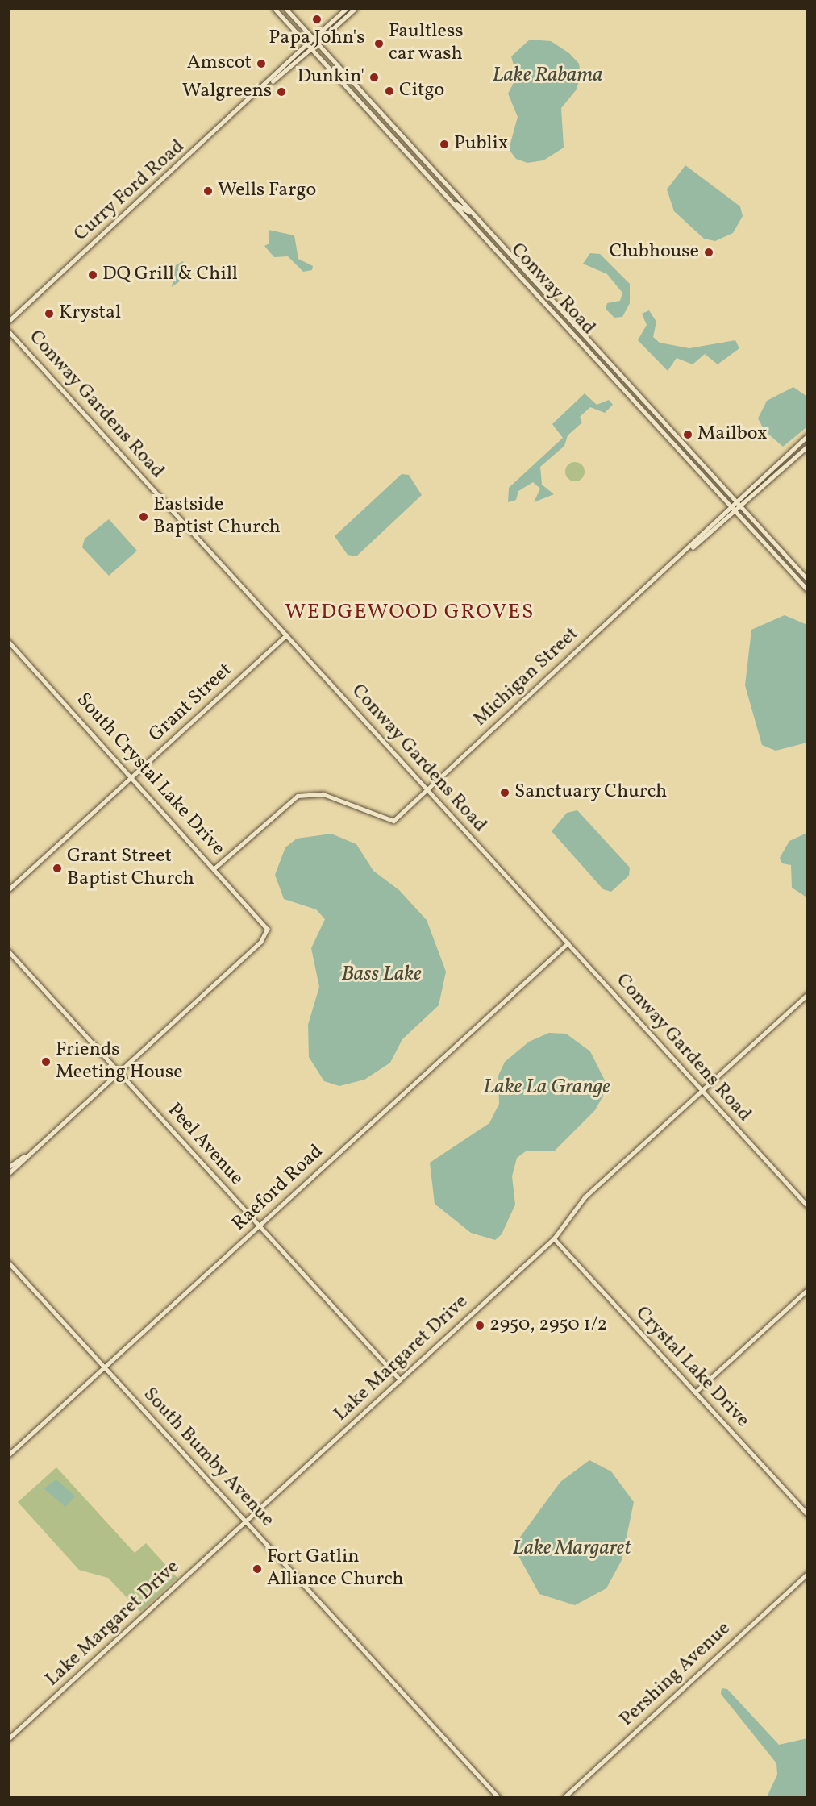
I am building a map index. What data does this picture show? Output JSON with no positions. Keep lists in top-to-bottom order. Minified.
{"streets":{"street":["Curry Ford Road","Conway Road","Conway Gardens Road","Michigan Street","Grant Street","South Crystal Lake Drive","Peel Avenue","Raeford Road","Lake Margaret Drive","Crystal Lake Drive","South Bumby Avenue","Pershing Avenue"]},"crossings":[["Curry Ford Road","Conway Road"],["Conway Road","Michigan Street"],["Conway Gardens Road","Michigan Street"],["Conway Gardens Road","Grant Street"],["Conway Gardens Road","Raeford Road"],["Conway Gardens Road","Lake Margaret Drive"],["Michigan Street","South Crystal Lake Drive"],["Grant Street","South Crystal Lake Drive"],["South Crystal Lake Drive","Peel Avenue"],["Peel Avenue","Raeford Road"],["Peel Avenue","Lake Margaret Drive"],["Raeford Road","South Bumby Avenue"],["Lake Margaret Drive","Crystal Lake Drive"],["Lake Margaret Drive","South Bumby Avenue"]],"districts":["WEDGEWOOD GROVES"],"water":["Lake Rabama","Bass Lake","Lake La Grange","Lake Margaret"],"places":["Papa John's","Faultless car wash","Amscot","Dunkin'","Citgo","Walgreens","Publix","Wells Fargo","Clubhouse","DQ Grill & Chill","Krystal","Mailbox","Eastside Baptist Church","Sanctuary Church","Grant Street Baptist Church","Friends Meeting House","2950, 2950 1/2","Fort Gatlin Alliance Church"]}
